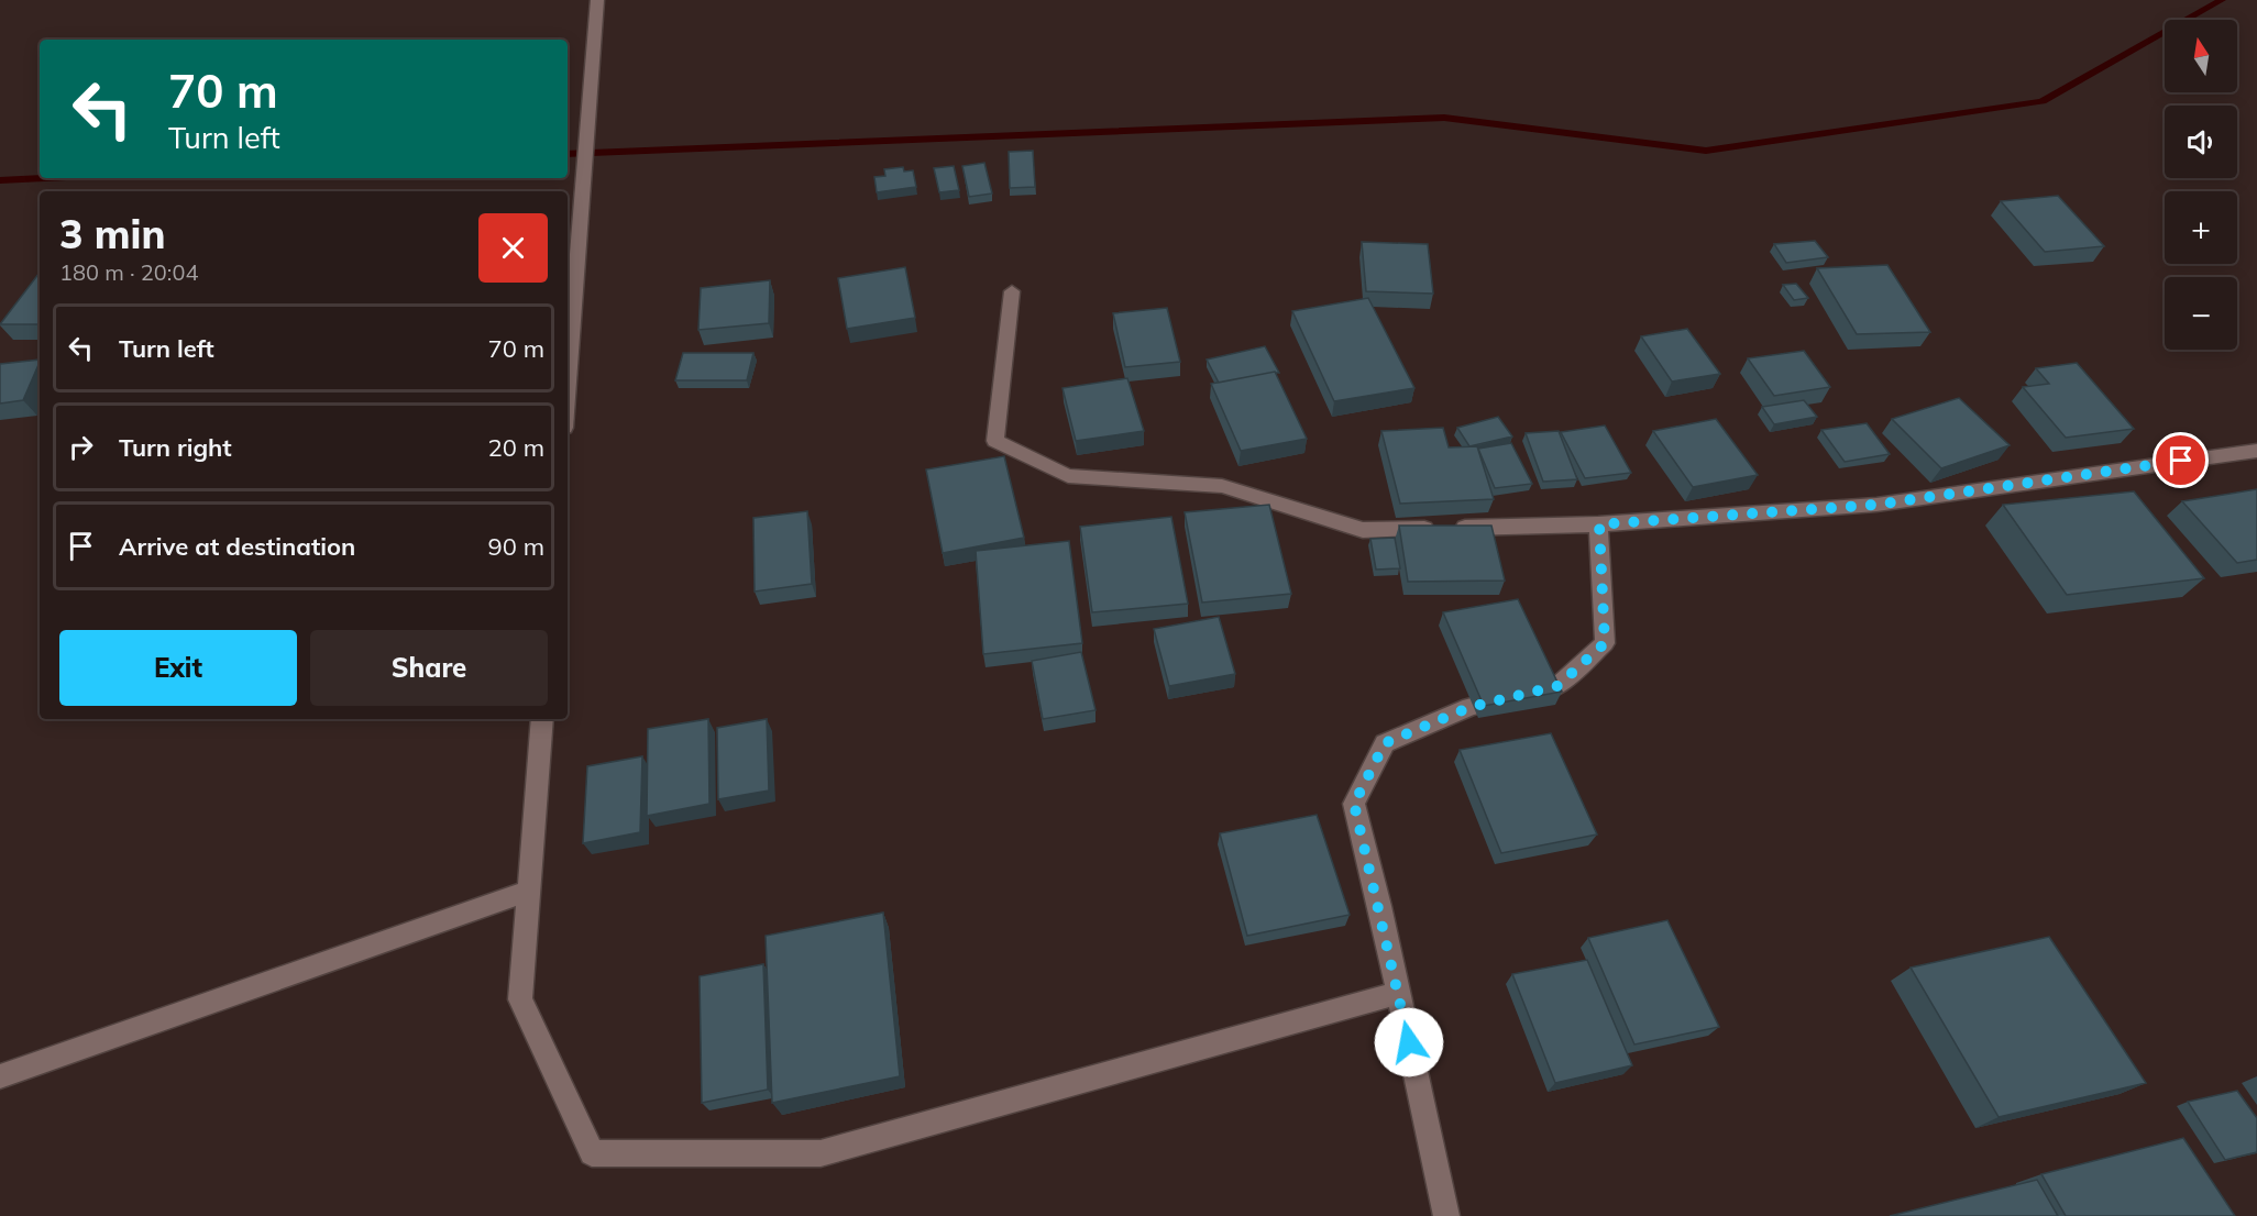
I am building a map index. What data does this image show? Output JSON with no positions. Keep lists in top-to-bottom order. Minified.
{"north":"top","page":{"map_buttons":["+","−"],"turn":["70 m","Turn left"],"heading":["3 min","180 m · 20:04"],"list":[{"name":"Turn left","value":"70 m"},{"name":"Turn right","value":"20 m"},{"name":"Arrive at destination","value":"90 m"}],"buttons":["Exit","Share"]}}
